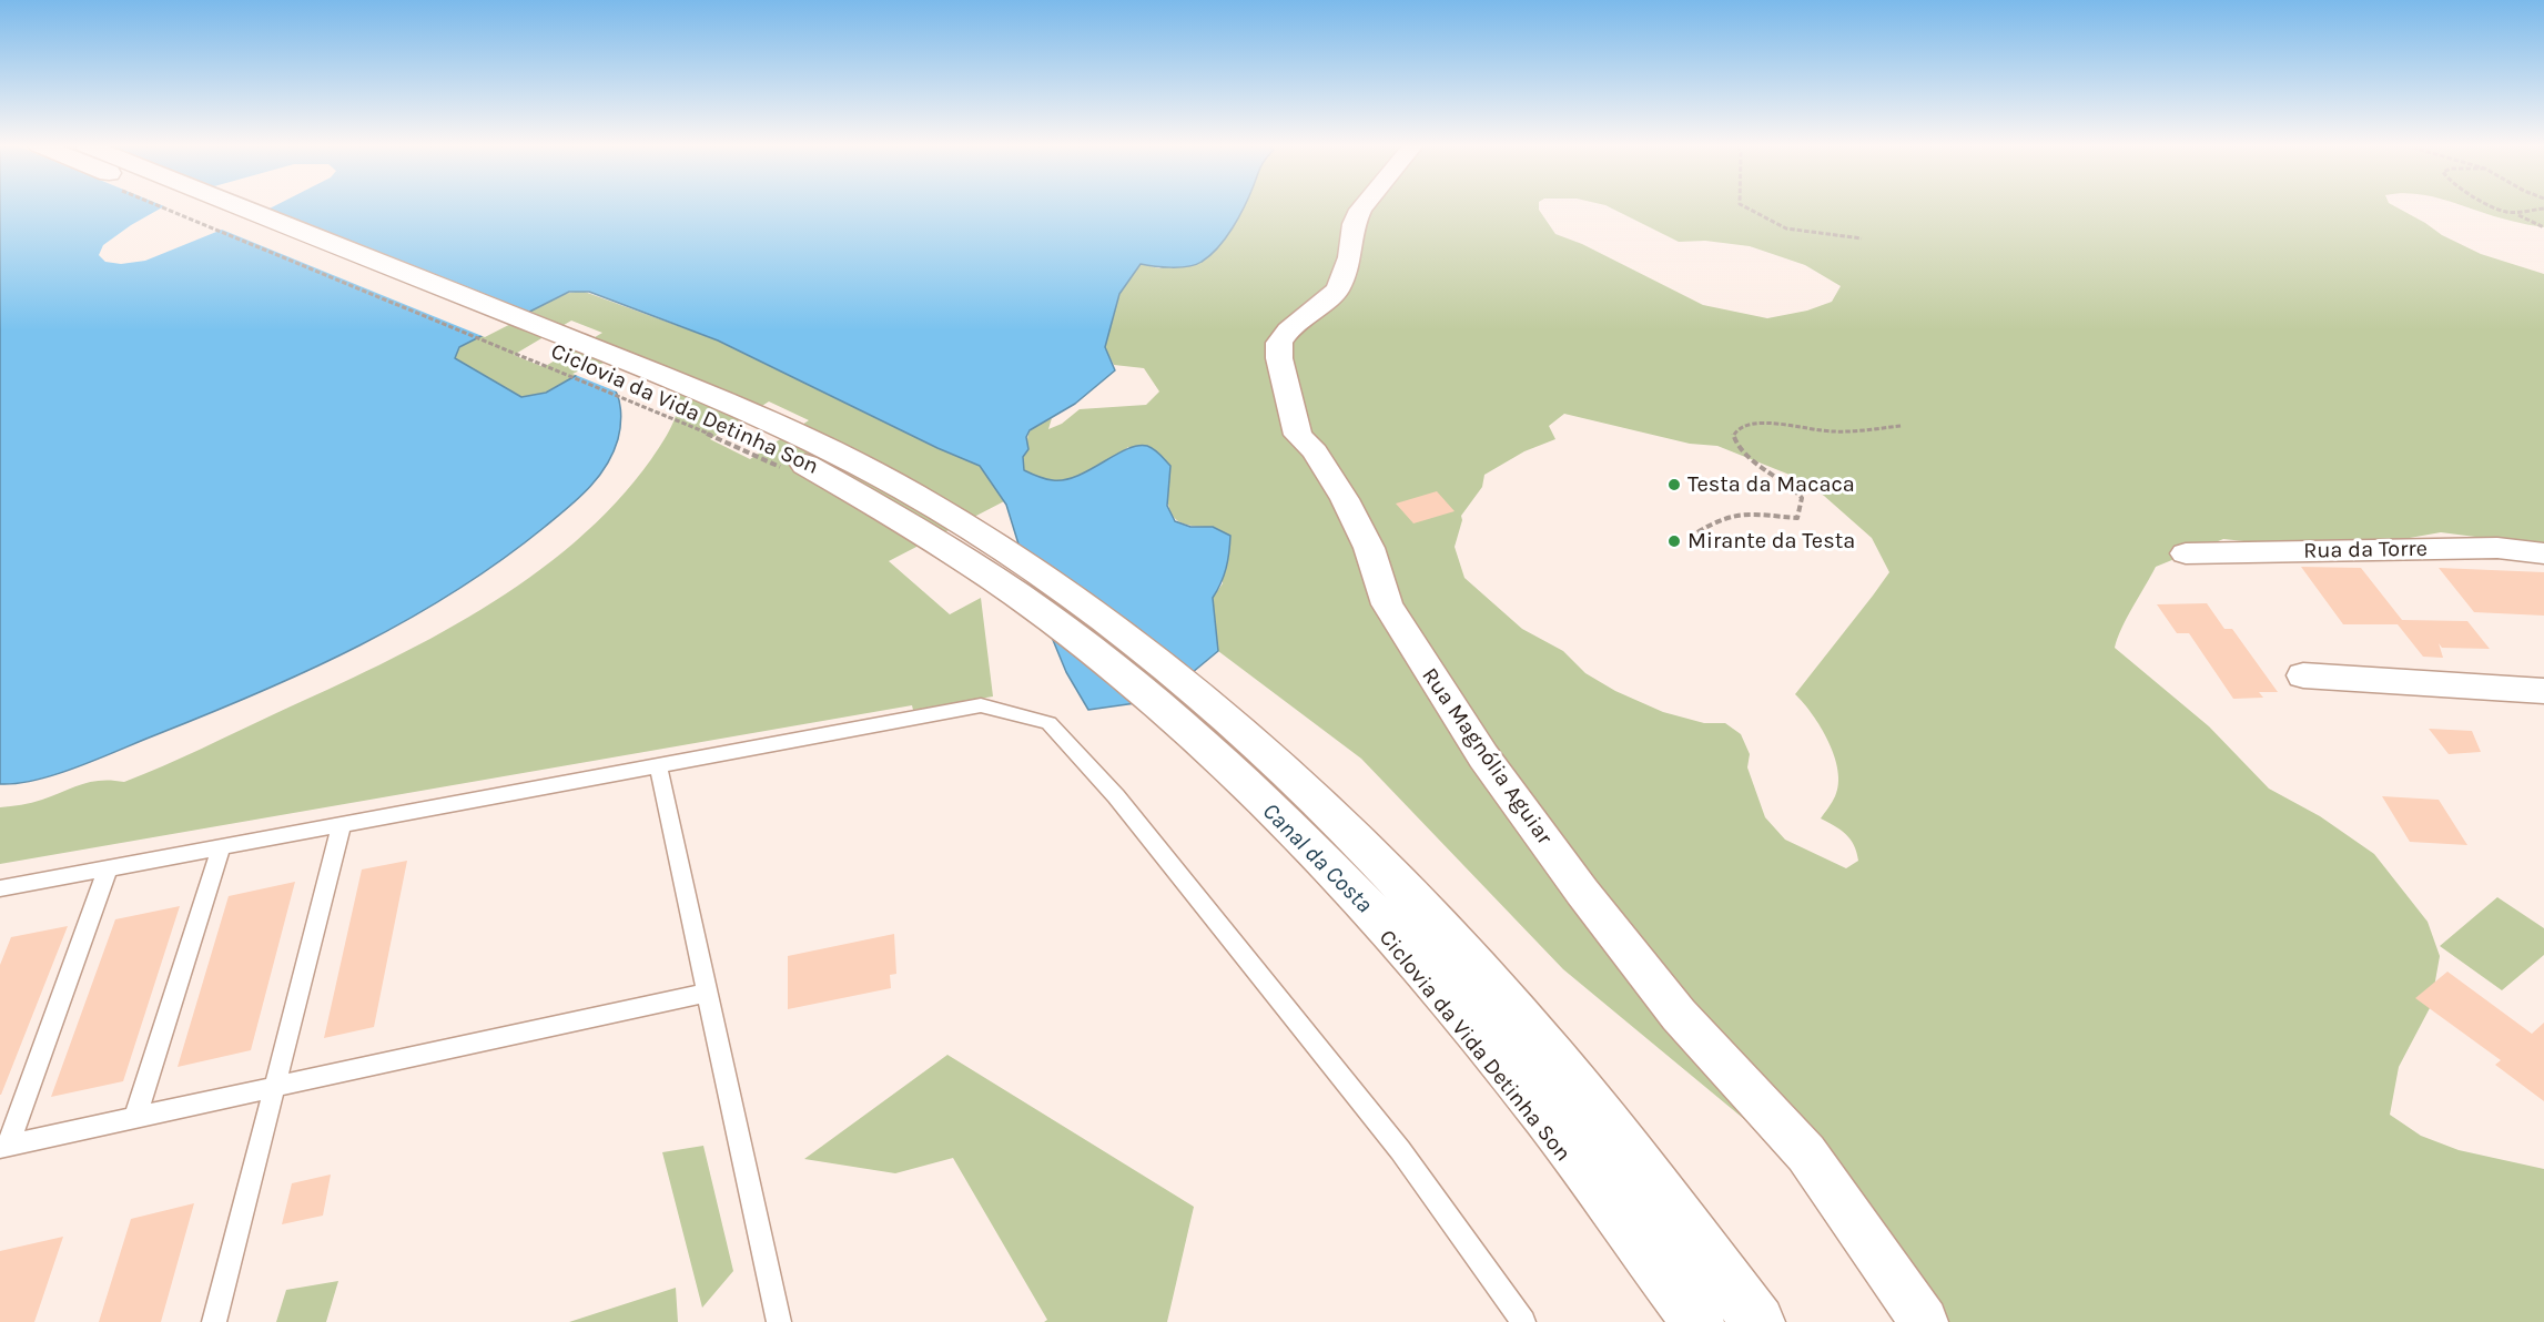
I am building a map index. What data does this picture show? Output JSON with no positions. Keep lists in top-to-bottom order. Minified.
{"streets":{"street":["Rua da Torre","Rua Magnólia Aguiar"],"path":["Ciclovia da Vida Detinha Son"]},"water":["Canal da Costa"],"places":["Testa da Macaca","Mirante da Testa"]}
